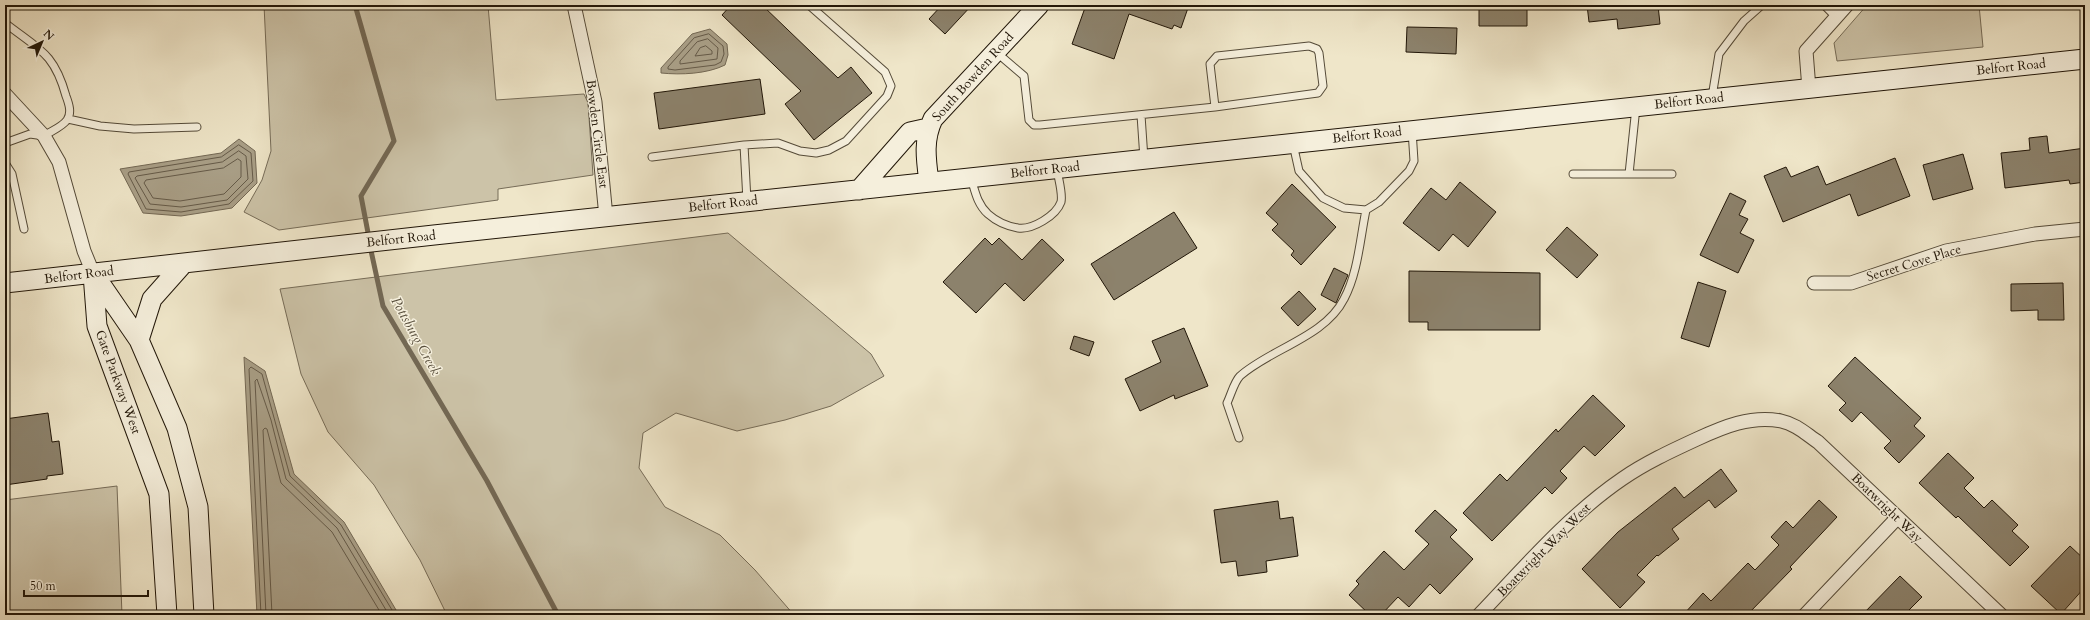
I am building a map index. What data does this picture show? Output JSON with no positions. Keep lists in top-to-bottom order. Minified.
{"streets":{"main road":["Belfort Road","South Bowden Road","Gate Parkway West"],"street":["Bowden Circle East","Secret Cove Place","Boatwright Way","Boatwright Way West"]},"crossings":[["Belfort Road","South Bowden Road"],["Belfort Road","Bowden Circle East"],["Belfort Road","Gate Parkway West"],["Boatwright Way","Boatwright Way West"]],"water":["Pottsburg Creek"],"scale_bar":"50 m","north":"top right"}
